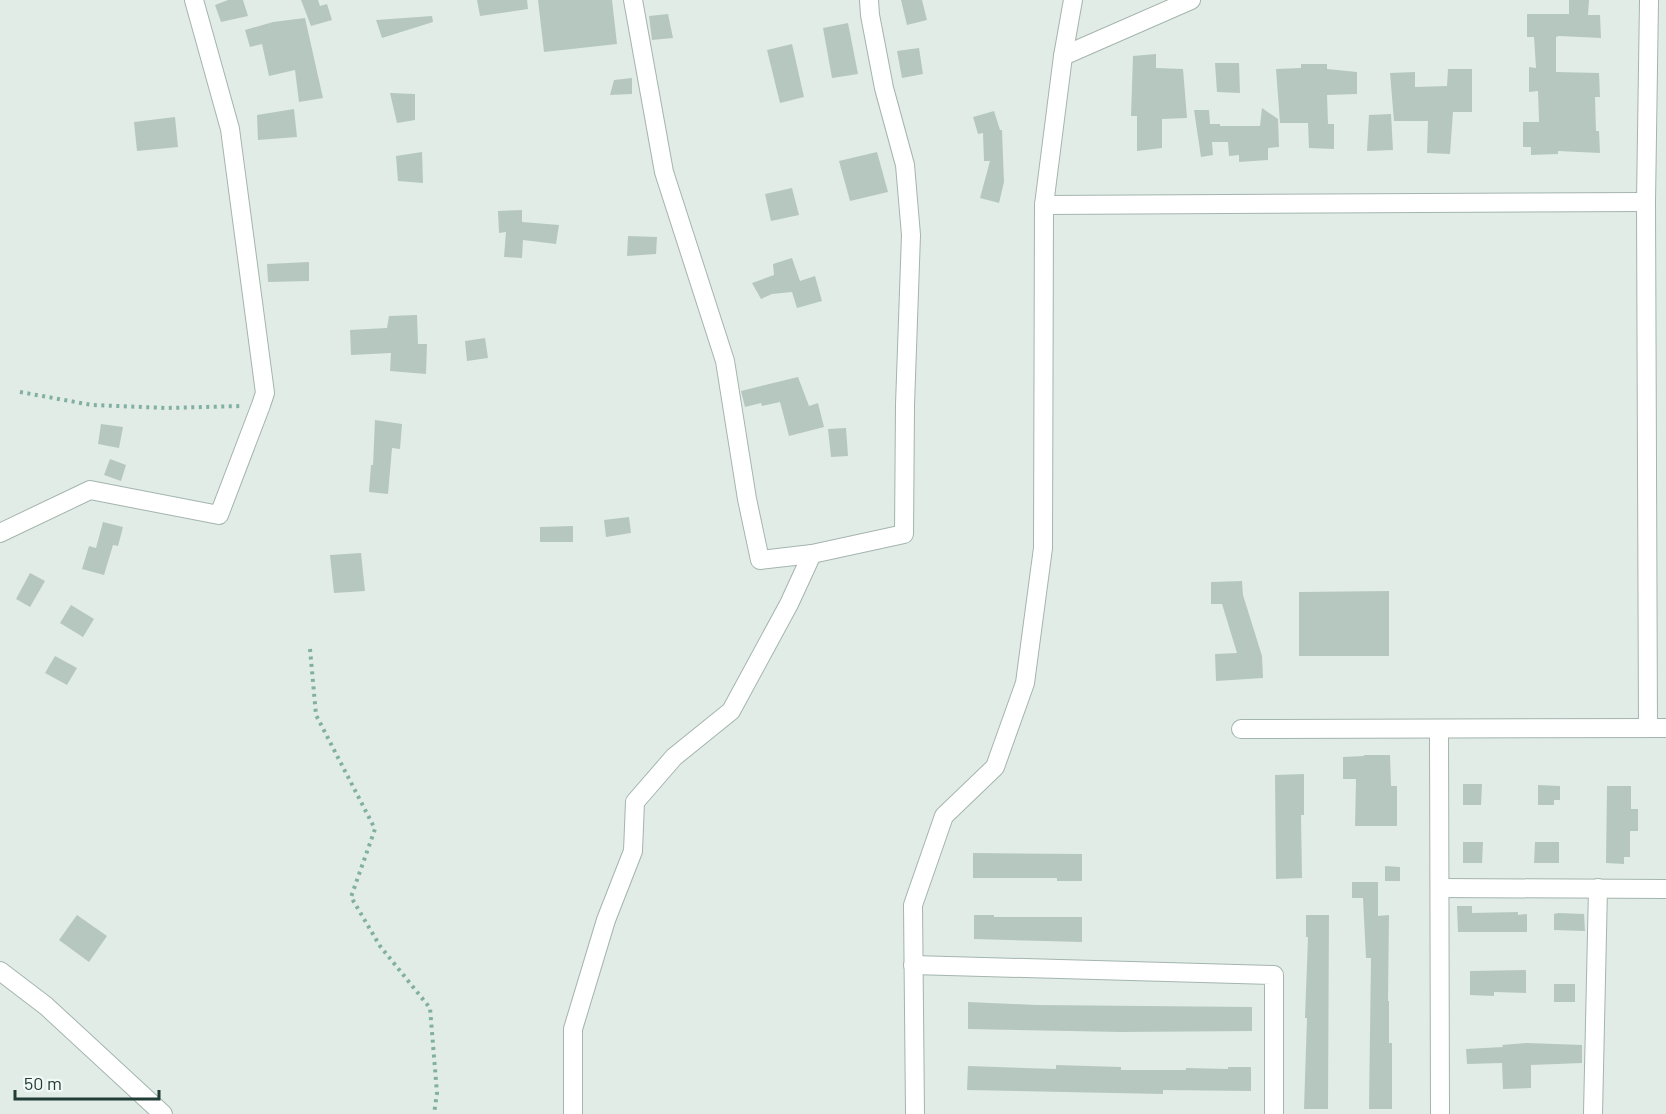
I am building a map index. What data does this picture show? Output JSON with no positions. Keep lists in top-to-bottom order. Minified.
{"scale_bar":"50 m"}
